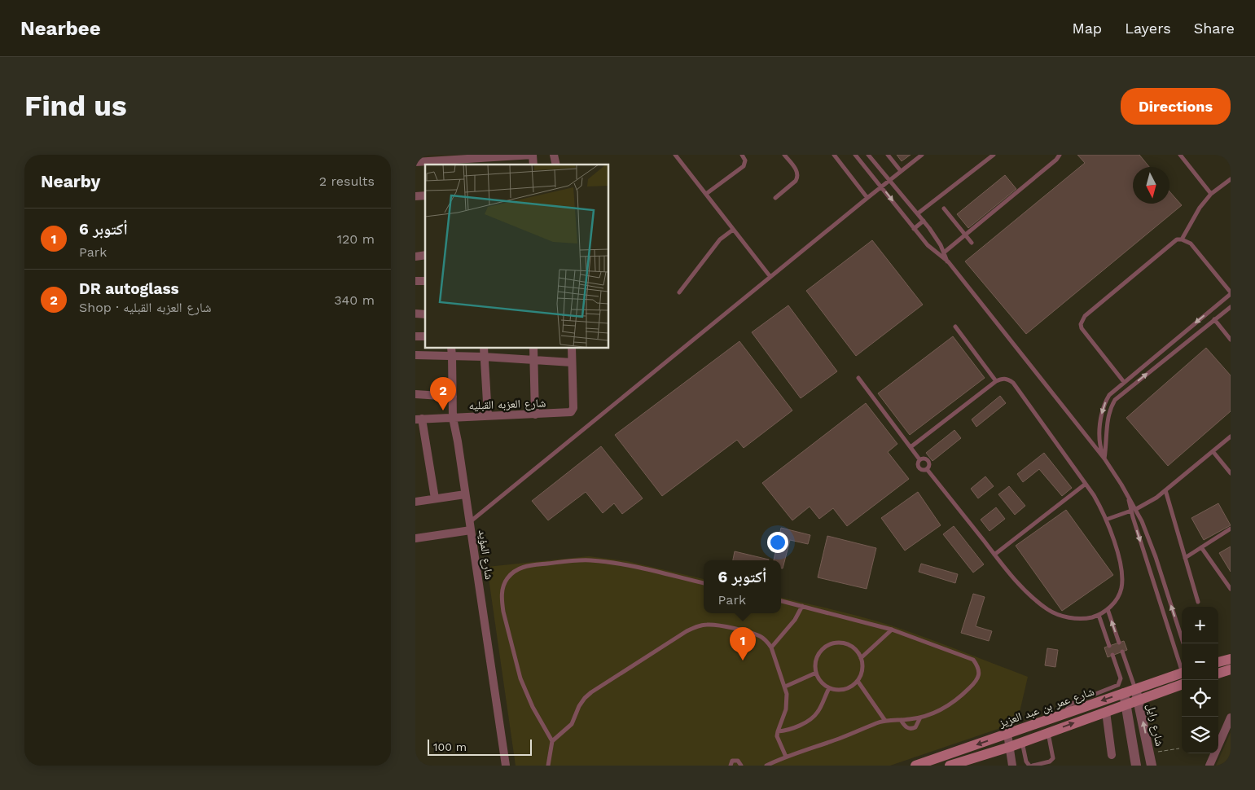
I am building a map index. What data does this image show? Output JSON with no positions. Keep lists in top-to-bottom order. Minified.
{"streets":{"main road":["شارع عمر بن عبد العزيز"],"street":["شارع العزبه القبليه","شارع المؤيد","شارع رايل"]},"crossings":[["شارع العزبه القبليه","شارع المؤيد"],["شارع عمر بن عبد العزيز","شارع رايل"]],"scale_bar":"100 m","north":"bottom","page":{"header":"Nearbee","nav":["Map","Layers","Share"],"buttons":"Directions","title":"Find us","heading":["Nearby","2 results"],"list":[{"mark":"1","name":"6 أكتوبر","note":"Park","value":"120 m"},{"mark":"2","name":"DR autoglass","note":"Shop · شارع العزبه القبليه","value":"340 m"}],"pins":["2","1"],"popup":["6 أكتوبر","Park"],"map_buttons":["+","−"],"scale":"100 m"}}
